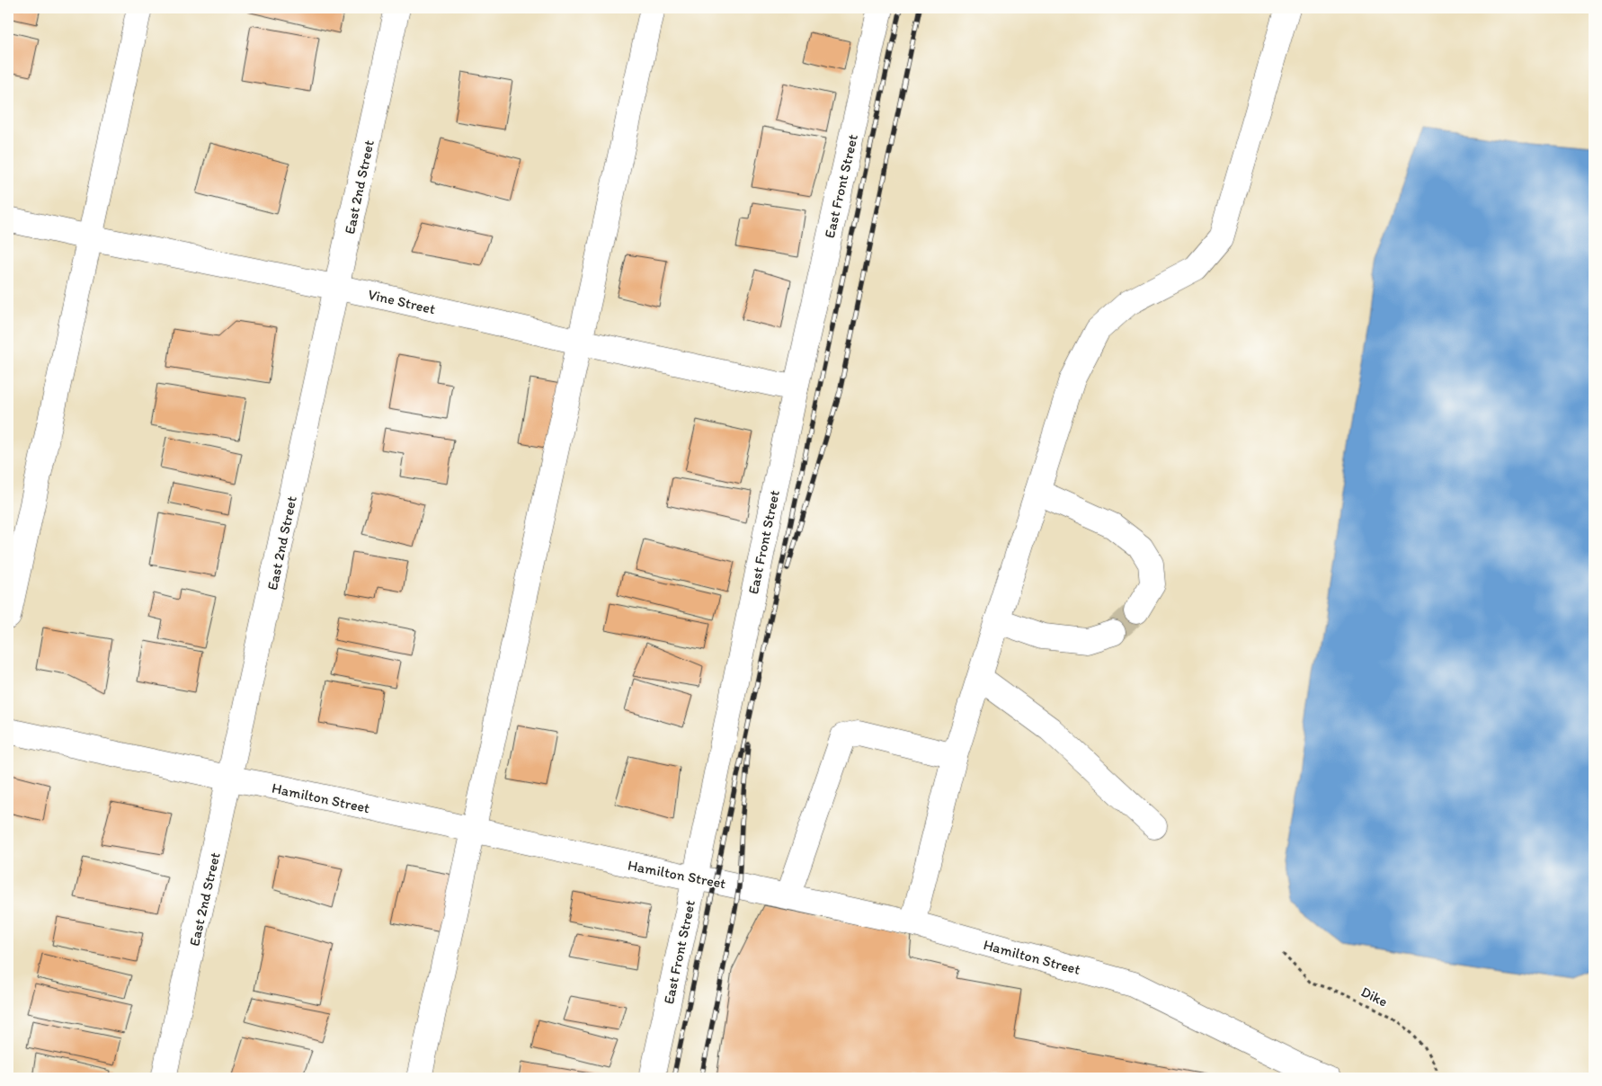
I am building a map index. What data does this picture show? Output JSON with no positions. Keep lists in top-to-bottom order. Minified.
{"streets":{"street":["East Front Street","East 2nd Street","Vine Street","Hamilton Street"],"path":["Dike"]},"crossings":[["East Front Street","Vine Street"],["East Front Street","Hamilton Street"],["East 2nd Street","Vine Street"],["East 2nd Street","Hamilton Street"]]}
